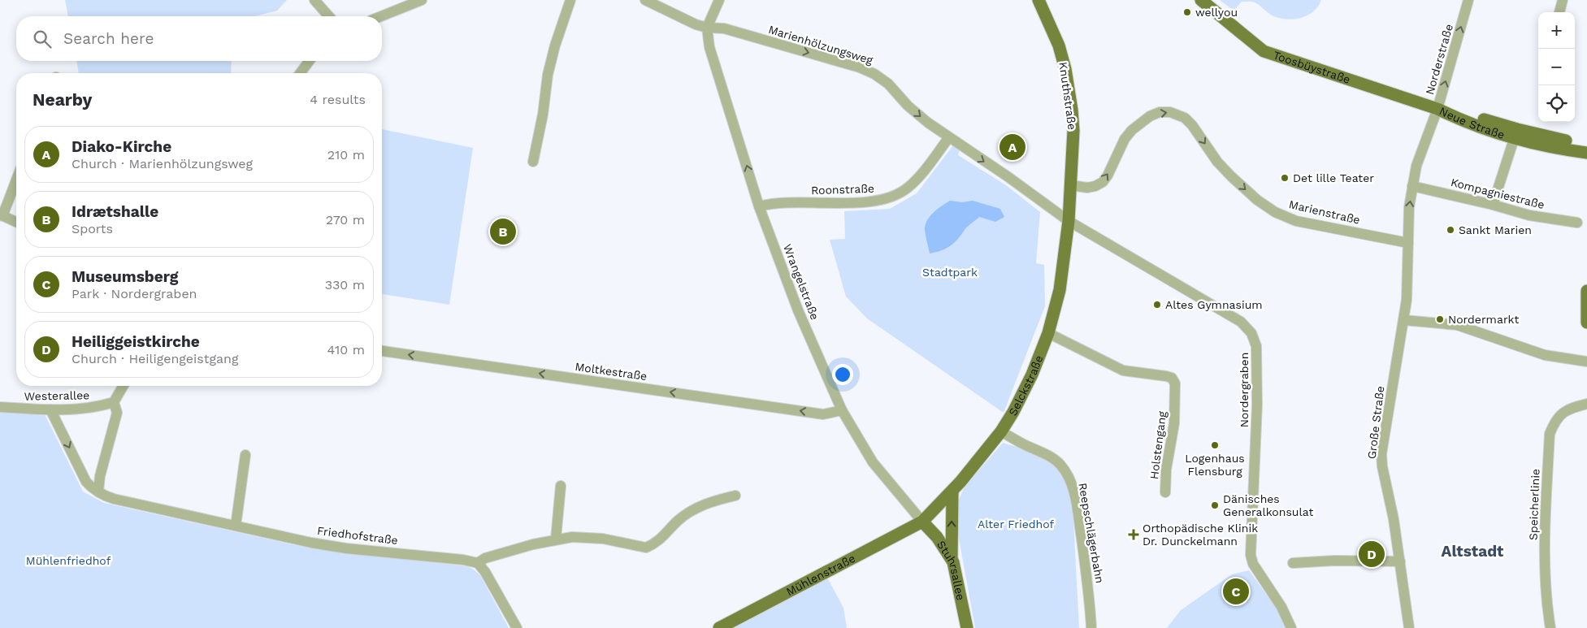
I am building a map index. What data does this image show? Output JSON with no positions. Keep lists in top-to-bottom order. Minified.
{"streets":{"main road":["Toosbüystraße","Knuthstraße","Neue Straße","Selckstraße","Stuhrsallee","Mühlenstraße"],"street":["Marienhölzungsweg","Norderstraße","Roonstraße","Kompagniestraße","Marienstraße","Wrangelstraße","Moltkestraße","Nordergraben","Westerallee","Große Straße","Holstengang","Speicherlinie","Reepschlägerbahn","Friedhofstraße"]},"crossings":[["Marienhölzungsweg","Knuthstraße"],["Marienhölzungsweg","Roonstraße"],["Marienhölzungsweg","Wrangelstraße"],["Marienhölzungsweg","Selckstraße"],["Marienhölzungsweg","Nordergraben"],["Norderstraße","Toosbüystraße"],["Norderstraße","Neue Straße"],["Norderstraße","Kompagniestraße"],["Norderstraße","Marienstraße"],["Norderstraße","Große Straße"],["Toosbüystraße","Neue Straße"],["Knuthstraße","Marienstraße"],["Knuthstraße","Selckstraße"],["Knuthstraße","Nordergraben"],["Roonstraße","Wrangelstraße"],["Marienstraße","Große Straße"],["Wrangelstraße","Moltkestraße"],["Wrangelstraße","Selckstraße"],["Wrangelstraße","Stuhrsallee"],["Wrangelstraße","Mühlenstraße"],["Selckstraße","Nordergraben"],["Selckstraße","Holstengang"],["Selckstraße","Reepschlägerbahn"],["Selckstraße","Stuhrsallee"],["Selckstraße","Mühlenstraße"],["Westerallee","Friedhofstraße"],["Stuhrsallee","Mühlenstraße"]],"one_way":["Marienhölzungsweg","Norderstraße","Marienstraße","Moltkestraße"],"districts":["Altstadt"],"parks":["Stadtpark","Alter Friedhof","Mühlenfriedhof"],"places":{"other":["wellyou","Det lille Teater","Sankt Marien","Altes Gymnasium","Nordermarkt","Logenhaus Flensburg","Dänisches Generalkonsulat"],"health":["Orthopädische Klinik Dr. Dunckelmann"]},"page":{"map_buttons":["+","−"],"search":"Search here","heading":["Nearby","4 results"],"list":[{"mark":"A","name":"Diako-Kirche","note":"Church · Marienhölzungsweg","value":"210 m"},{"mark":"B","name":"Idrætshalle","note":"Sports","value":"270 m"},{"mark":"C","name":"Museumsberg","note":"Park · Nordergraben","value":"330 m"},{"mark":"D","name":"Heiliggeistkirche","note":"Church · Heiligengeistgang","value":"410 m"}],"pins":["A","B","D","C"]}}
